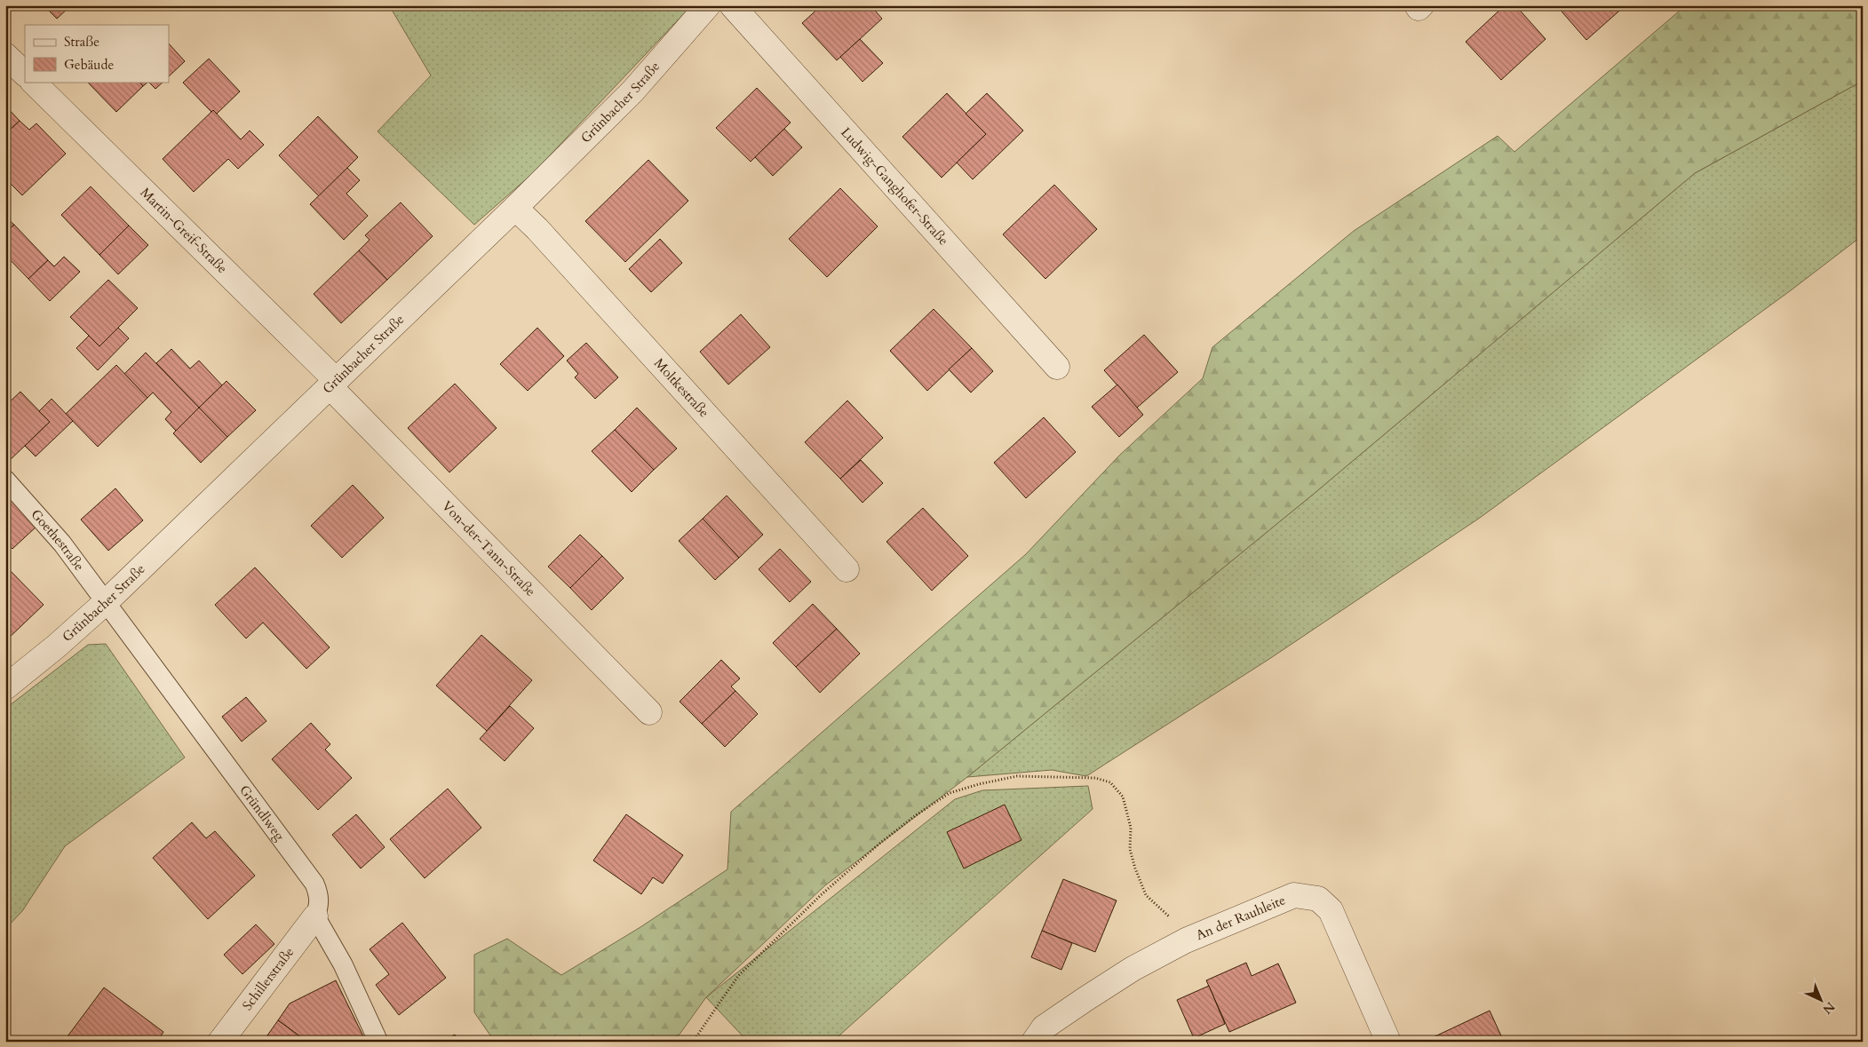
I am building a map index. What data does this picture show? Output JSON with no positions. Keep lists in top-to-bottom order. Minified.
{"streets":{"street":["Grünbacher Straße","Ludwig-Ganghofer-Straße","Martin-Greif-Straße","Moltkestraße","Von-der-Tann-Straße","An der Rauhleite","Schillerstraße"],"lane":["Goethestraße","Gründlweg"]},"crossings":[["Grünbacher Straße","Martin-Greif-Straße"],["Grünbacher Straße","Moltkestraße"],["Grünbacher Straße","Goethestraße"],["Grünbacher Straße","Von-der-Tann-Straße"],["Grünbacher Straße","Gründlweg"],["Martin-Greif-Straße","Von-der-Tann-Straße"],["Goethestraße","Gründlweg"],["Gründlweg","Schillerstraße"]],"legend":["Straße","Gebäude"],"north":"bottom right"}
